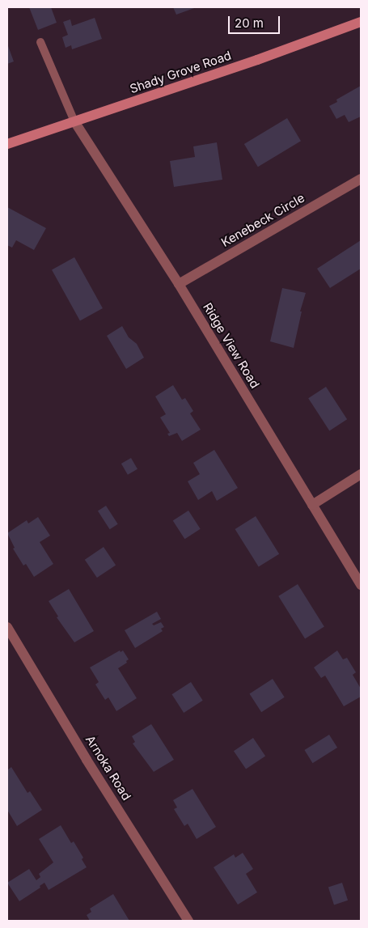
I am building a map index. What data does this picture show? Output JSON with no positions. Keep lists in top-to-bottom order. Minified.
{"streets":{"main road":["Shady Grove Road"],"street":["Kenebeck Circle","Ridge View Road","Arnoka Road"]},"crossings":[["Shady Grove Road","Ridge View Road"],["Kenebeck Circle","Ridge View Road"]],"scale_bar":"20 m"}
